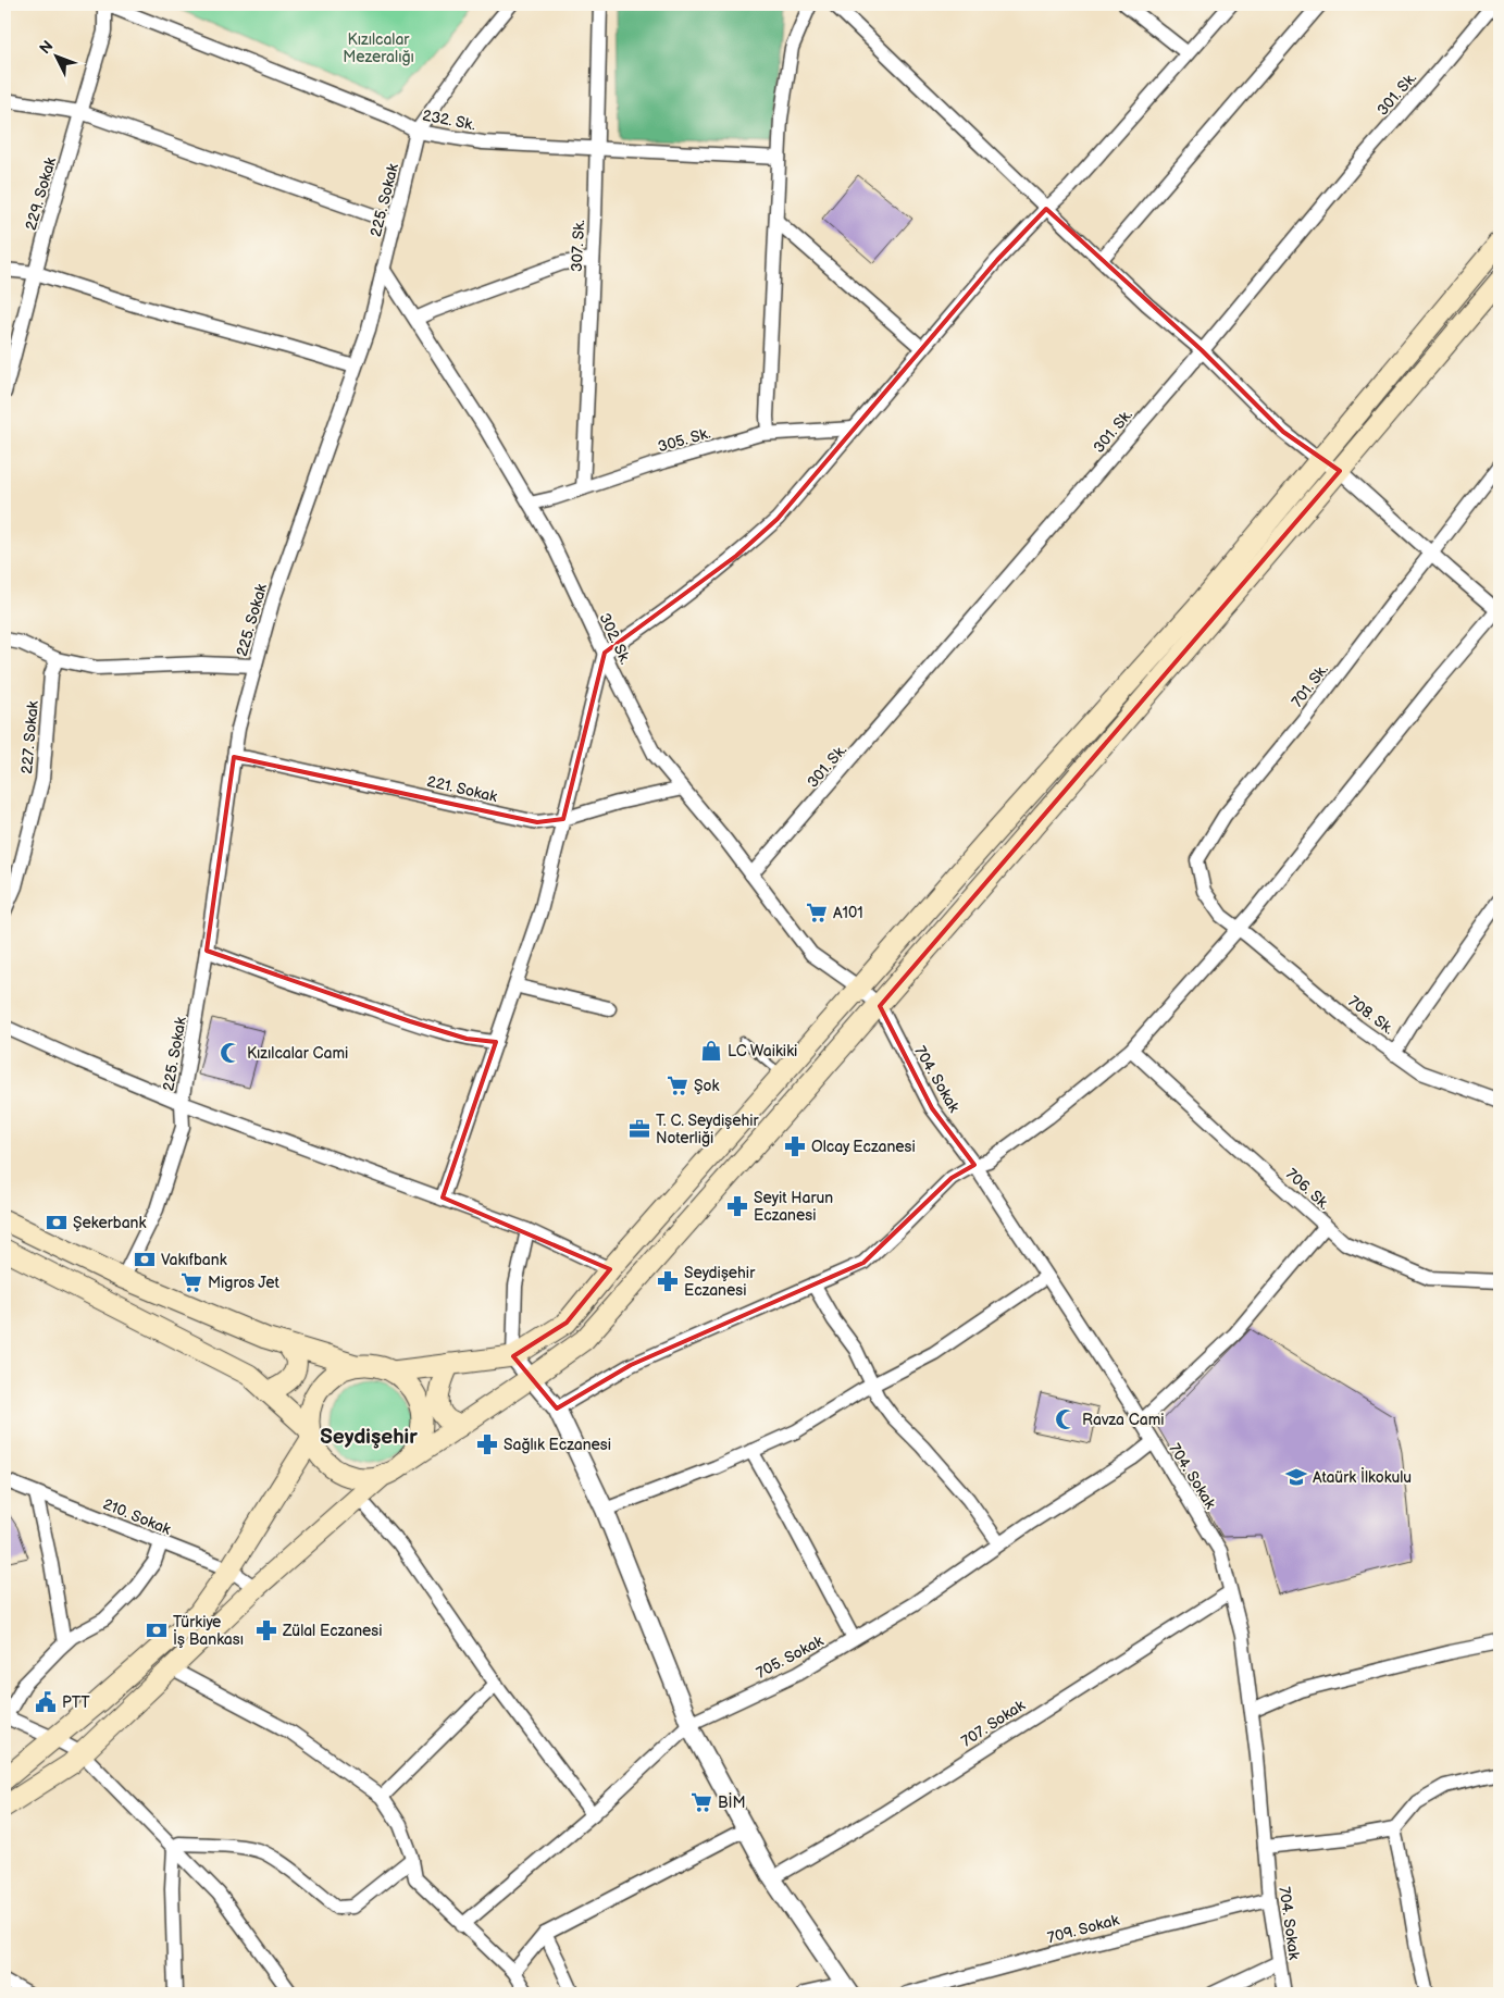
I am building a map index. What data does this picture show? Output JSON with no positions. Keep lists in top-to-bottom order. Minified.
{"streets":{"street":["301. Sk.","232. Sk.","229. Sokak","225. Sokak","307. Sk.","305. Sk.","302. Sk.","701. Sk.","227. Sokak","221. Sokak","708. Sk.","704. Sokak","706. Sk.","210. Sokak","705. Sokak","707. Sokak","709. Sokak"]},"crossings":[["301. Sk.","302. Sk."],["232. Sk.","229. Sokak"],["232. Sk.","225. Sokak"],["232. Sk.","307. Sk."],["225. Sokak","302. Sk."],["225. Sokak","221. Sokak"],["307. Sk.","305. Sk."],["305. Sk.","302. Sk."],["302. Sk.","221. Sokak"],["302. Sk.","704. Sokak"],["701. Sk.","708. Sk."],["704. Sokak","705. Sokak"],["704. Sokak","707. Sokak"],["704. Sokak","709. Sokak"]],"districts":["Seydişehir"],"parks":["Kızılcalar Mezeralığı"],"places":{"supermarket":["A101","Şok","Migros Jet","BİM"],"shop":["LC Waikiki"],"mosque":["Kızılcalar Cami","Ravza Cami"],"office":["T. C. Seydişehir Noterliği"],"pharmacy":["Olcay Eczanesi","Seyit Harun Eczanesi","Seydişehir Eczanesi","Sağlık Eczanesi","Zülal Eczanesi"],"bank":["Şekerbank","Vakıfbank","Türkiye İş Bankası"],"school or university":["Ataürk İlkokulu"],"public building":["PTT"]},"north":"top left"}
